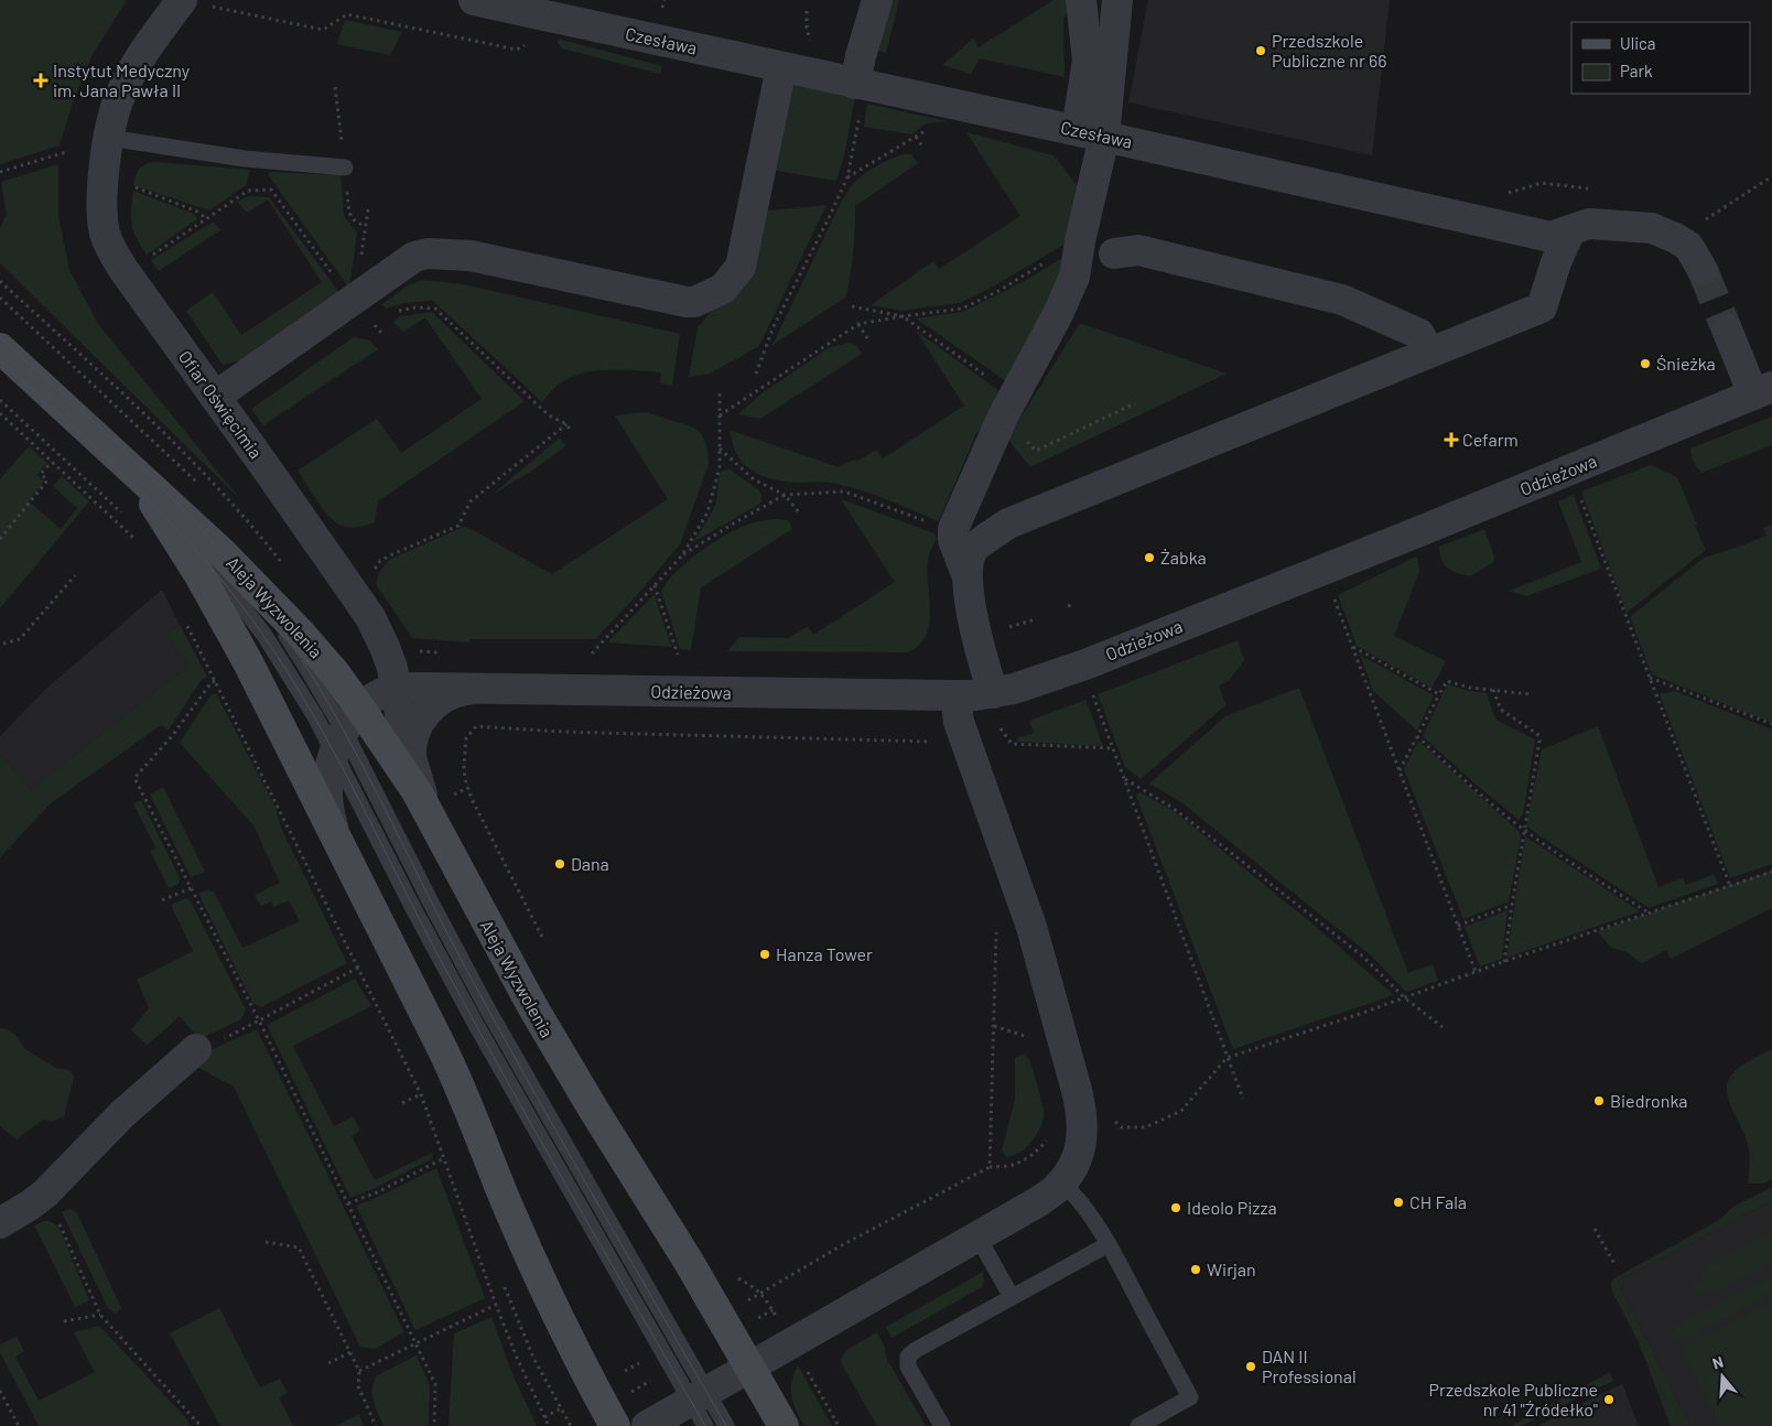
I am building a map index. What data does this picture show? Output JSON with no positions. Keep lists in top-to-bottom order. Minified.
{"streets":{"street":["Czesława","Ofiar Oświęcimia","Odzieżowa","Aleja Wyzwolenia"]},"crossings":[["Ofiar Oświęcimia","Odzieżowa"],["Ofiar Oświęcimia","Aleja Wyzwolenia"],["Odzieżowa","Aleja Wyzwolenia"]],"places":{"other":["Przedszkole Publiczne nr 66","Śnieżka","Żabka","Dana","Hanza Tower","Biedronka","CH Fala","Ideolo Pizza","Wirjan","DAN II Professional","Przedszkole Publiczne nr 41 \"Źródełko\""],"health":["Instytut Medyczny im. Jana Pawła II","Cefarm"]},"legend":["Ulica","Park"],"north":"top"}
